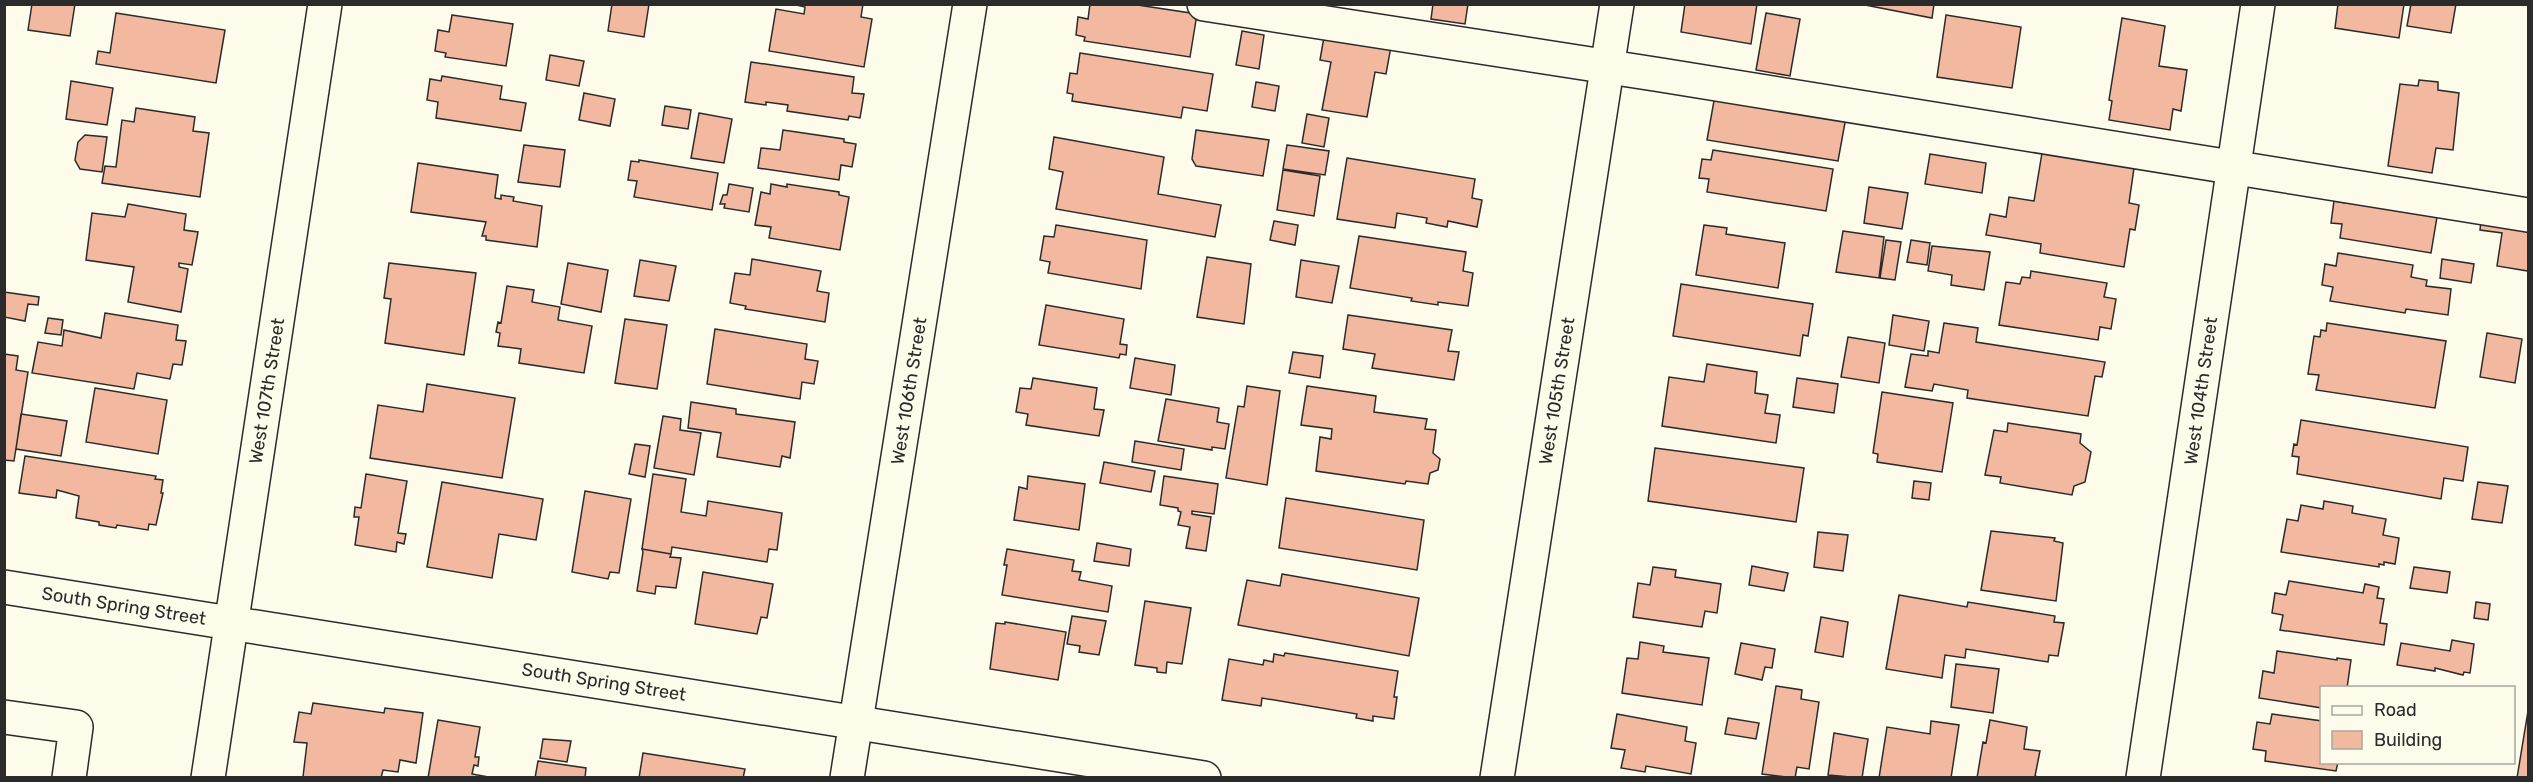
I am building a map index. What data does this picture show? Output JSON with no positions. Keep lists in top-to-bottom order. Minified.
{"streets":{"street":["West 107th Street","West 106th Street","West 105th Street","West 104th Street","South Spring Street"]},"crossings":[["West 107th Street","South Spring Street"],["West 106th Street","South Spring Street"]],"legend":["Road","Building"]}
